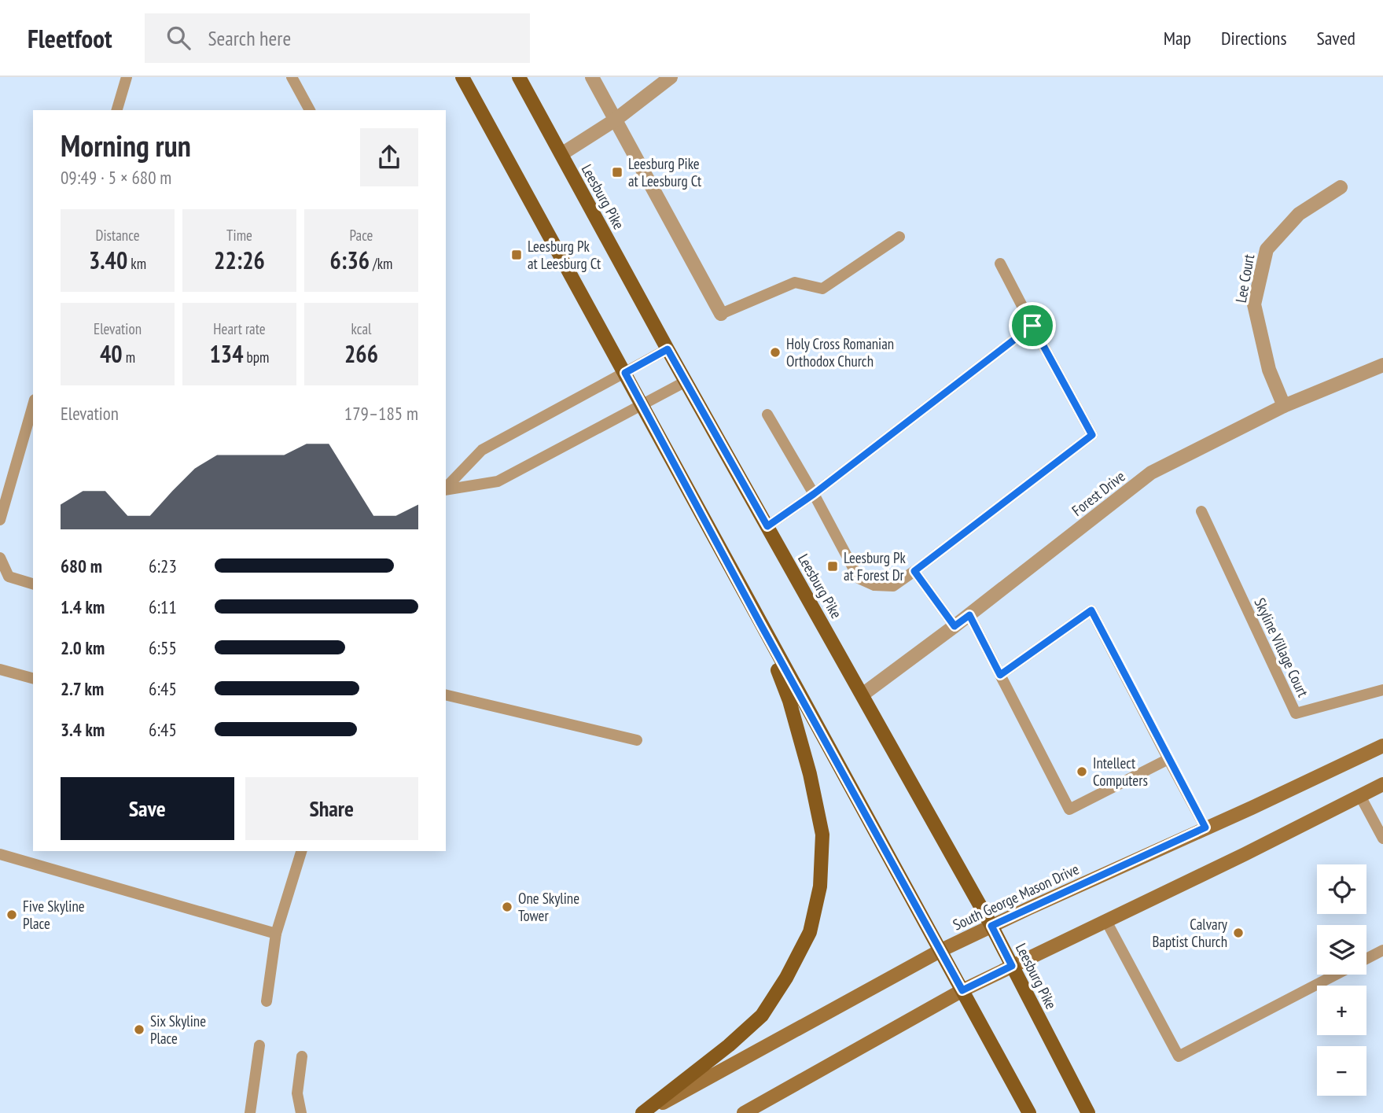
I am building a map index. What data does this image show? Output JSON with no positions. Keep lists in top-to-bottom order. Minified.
{"streets":{"main road":["Leesburg Pike","South George Mason Drive"],"street":["Lee Court","Forest Drive"],"lane":["Skyline Village Court"]},"crossings":[["Leesburg Pike","Forest Drive"],["Leesburg Pike","South George Mason Drive"],["Lee Court","Forest Drive"]],"places":{"transit":["Leesburg Pike at Leesburg Ct","Leesburg Pk at Leesburg Ct","Leesburg Pk at Forest Dr"],"other":["Holy Cross Romanian Orthodox Church","Intellect Computers","One Skyline Tower","Five Skyline Place","Calvary Baptist Church","Six Skyline Place"]},"page":{"header":"Fleetfoot","search":"Search here","nav":["Map","Directions","Saved"],"heading":["Morning run","09:49 · 5 × 680 m"],"stats":[["Distance","3.40 km"],["Time","22:26"],["Pace","6:36 /km"],["Elevation","40 m"],["Heart rate","134 bpm"],["kcal","266"]],"chart":["Elevation","179–185 m"],"list":[{"name":"680 m","note":"6:23"},{"name":"1.4 km","note":"6:11"},{"name":"2.0 km","note":"6:55"},{"name":"2.7 km","note":"6:45"},{"name":"3.4 km","note":"6:45"}],"buttons":["Save","Share"],"map_buttons":["+","−"]}}
